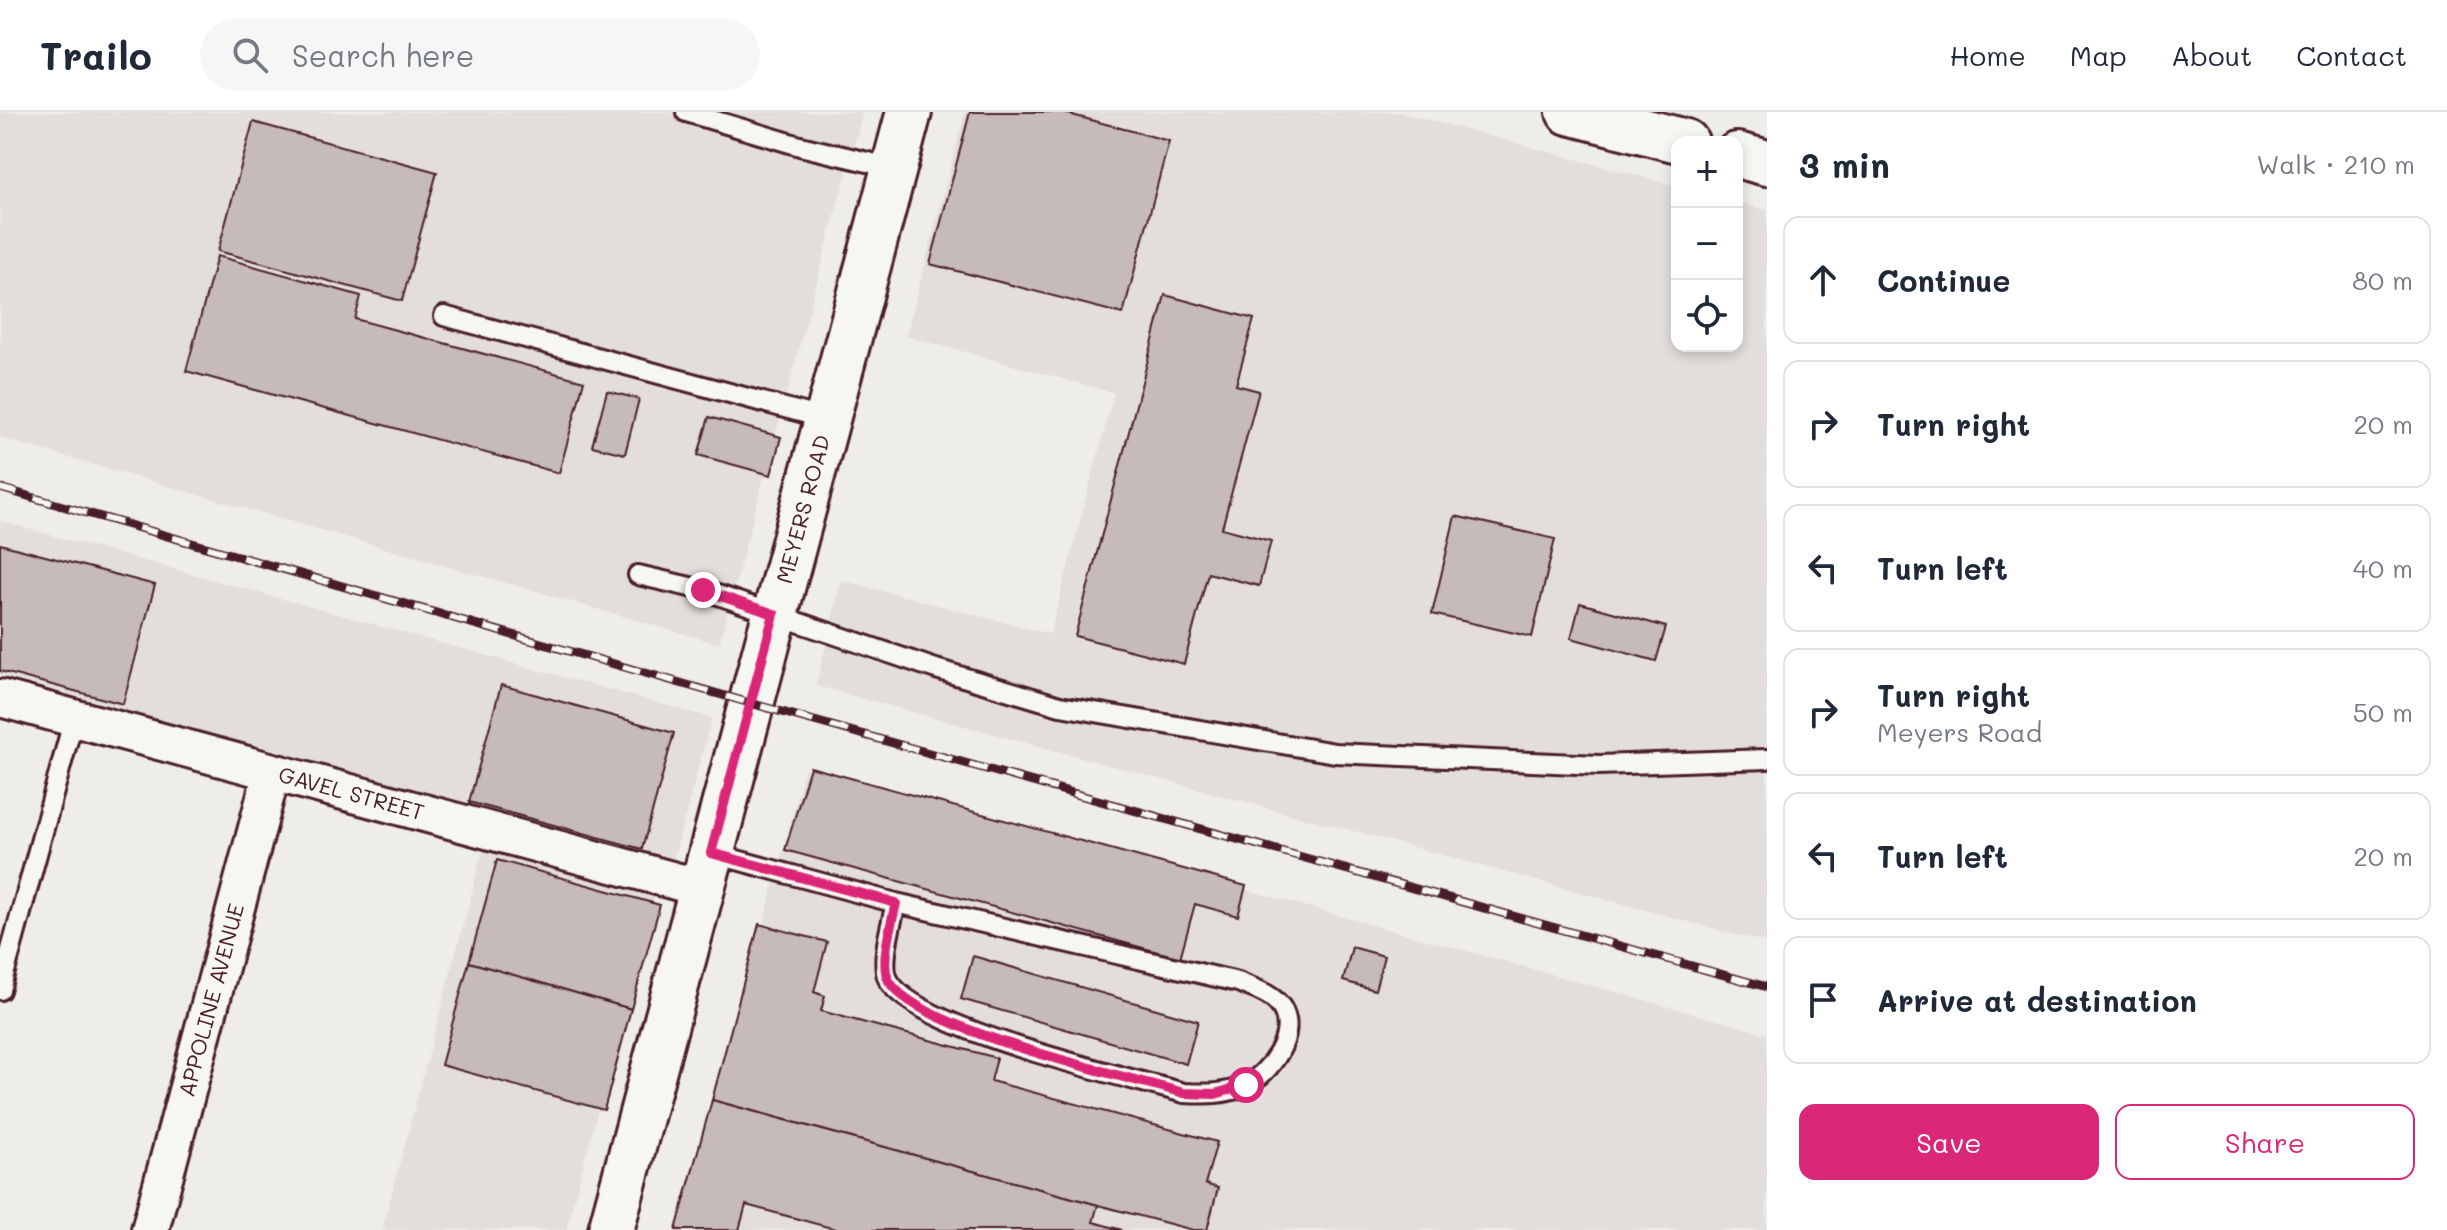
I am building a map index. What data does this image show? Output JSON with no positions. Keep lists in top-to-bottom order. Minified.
{"streets":{"street":["MEYERS ROAD","GAVEL STREET","APPOLINE AVENUE"]},"crossings":[["MEYERS ROAD","GAVEL STREET"],["GAVEL STREET","APPOLINE AVENUE"]],"page":{"header":"Trailo","search":"Search here","nav":["Home","Map","About","Contact"],"heading":["3 min","Walk · 210 m"],"map_buttons":["+","−"],"list":[["Continue","80 m"],["Turn right","20 m"],["Turn left","40 m"],["Turn right","Meyers Road","50 m"],["Turn left","20 m"],"Arrive at destination"],"buttons":["Save","Share"]}}
